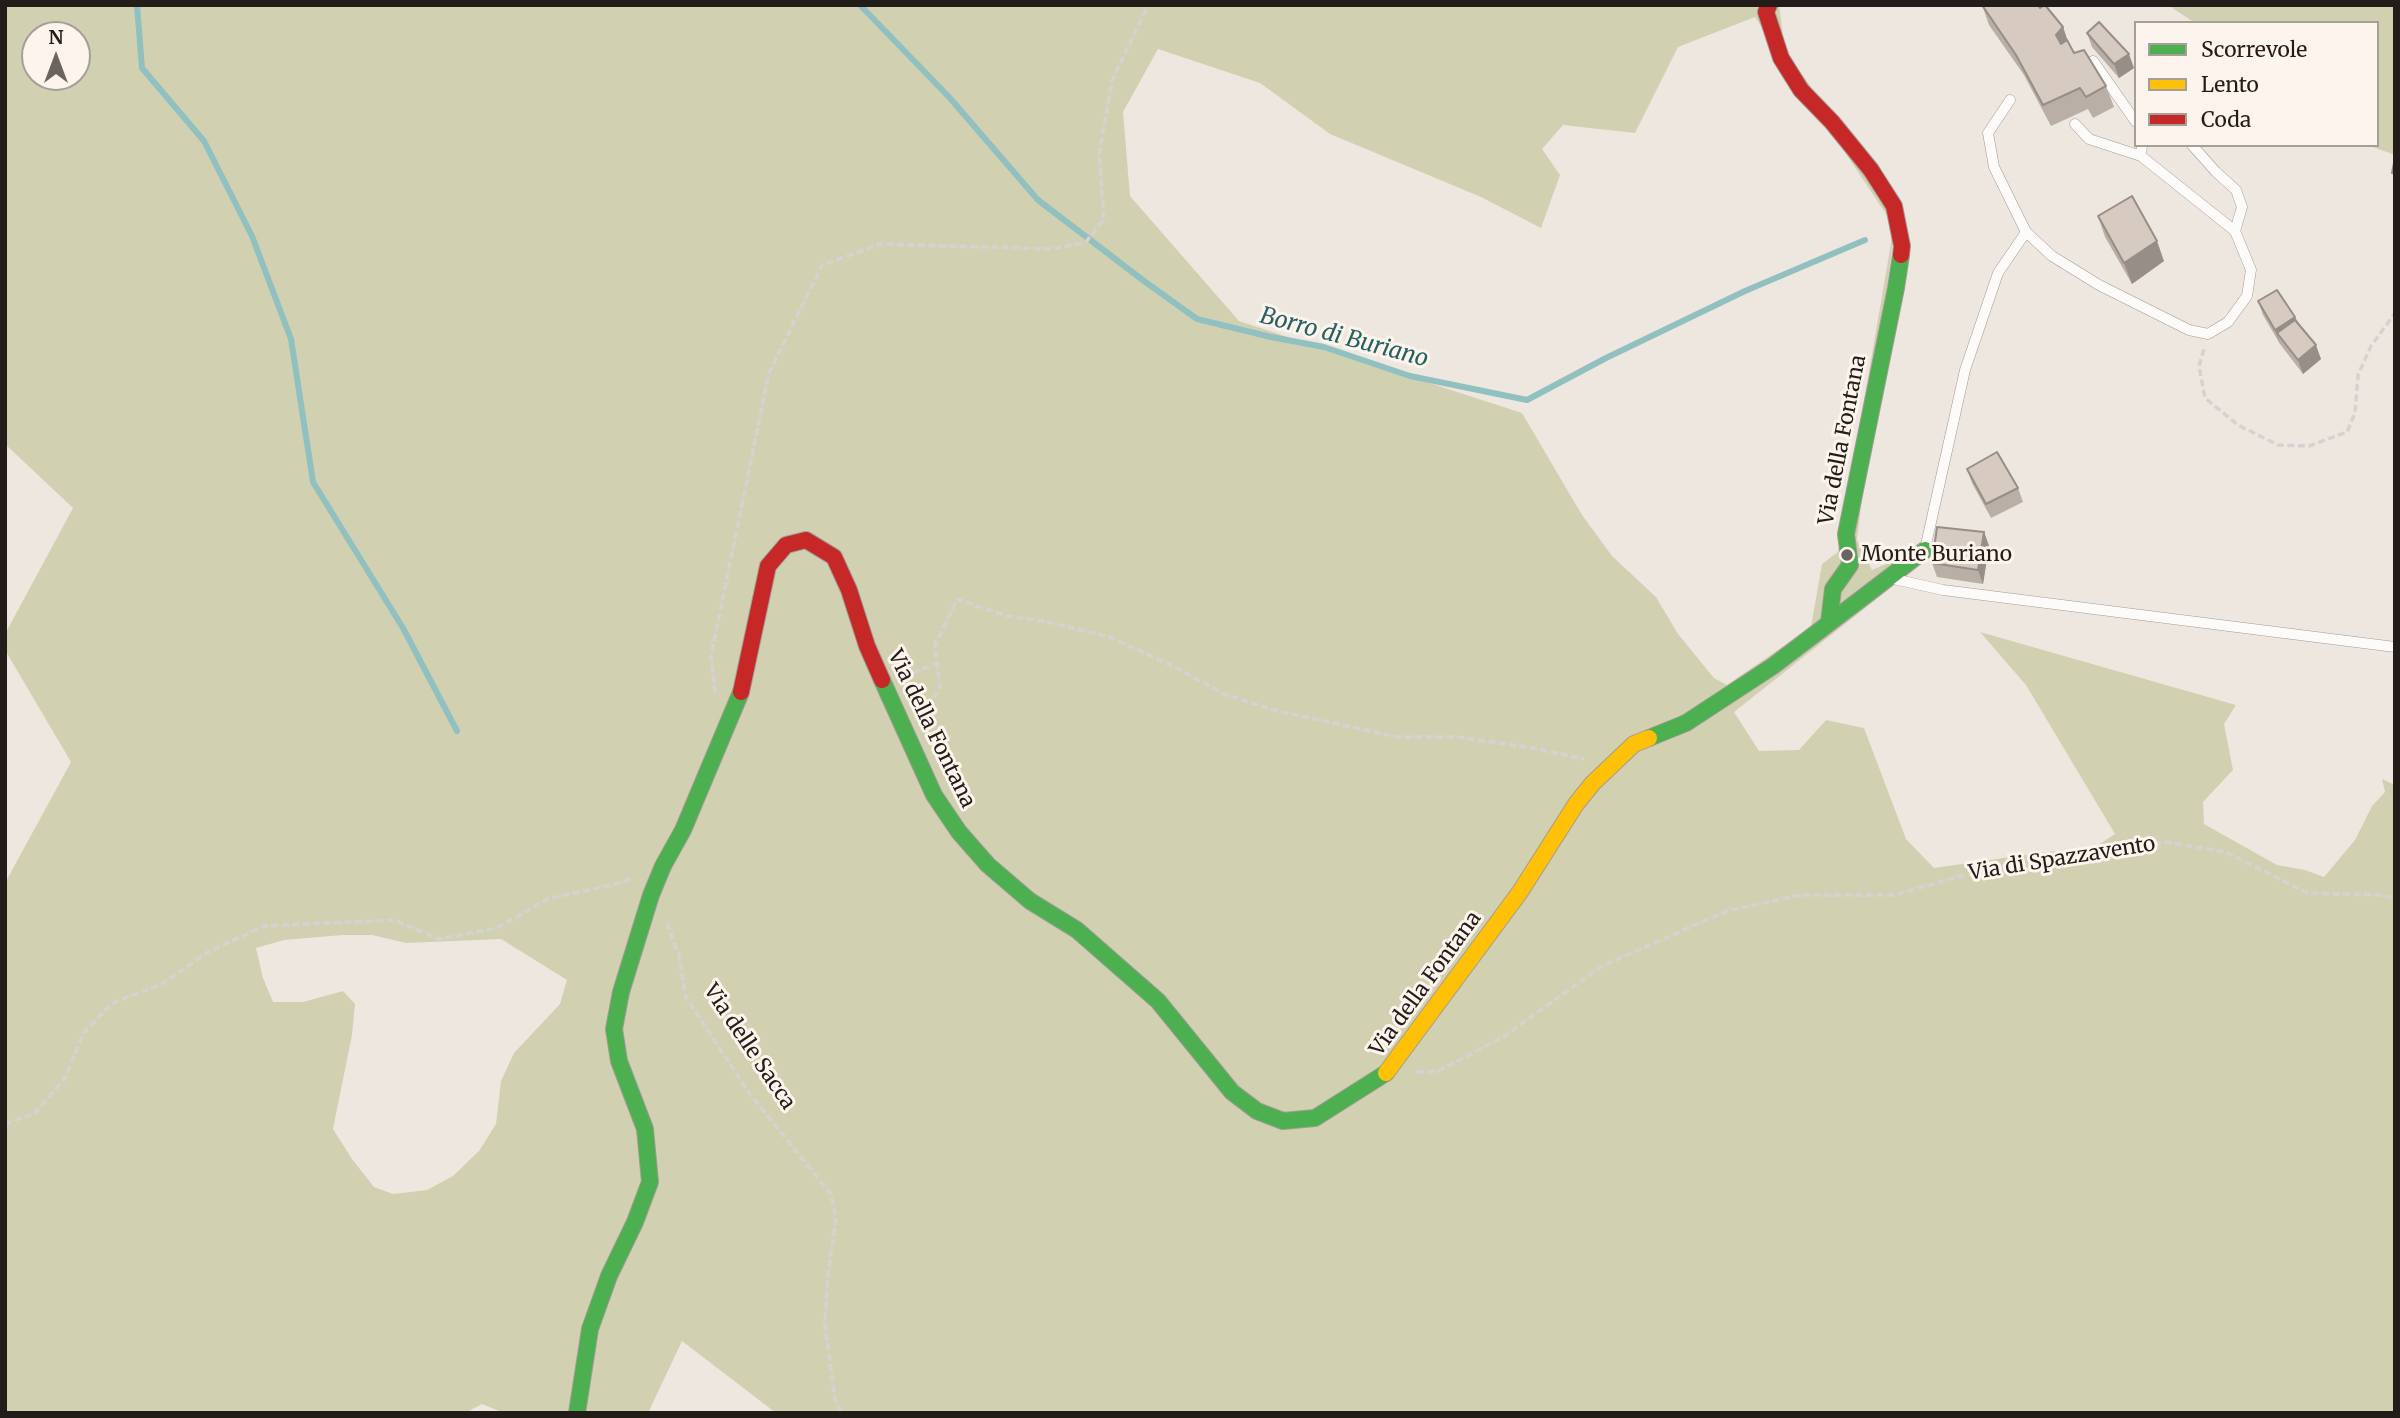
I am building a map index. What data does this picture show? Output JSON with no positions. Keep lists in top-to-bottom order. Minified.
{"streets":{"street":["Via della Fontana"],"path":["Via di Spazzavento","Via delle Sacca"]},"crossings":[["Via della Fontana","Via di Spazzavento"],["Via della Fontana","Via delle Sacca"]],"water":["Borro di Buriano"],"places":["Monte Buriano"],"legend":["Scorrevole","Lento","Coda"],"north":"top"}
